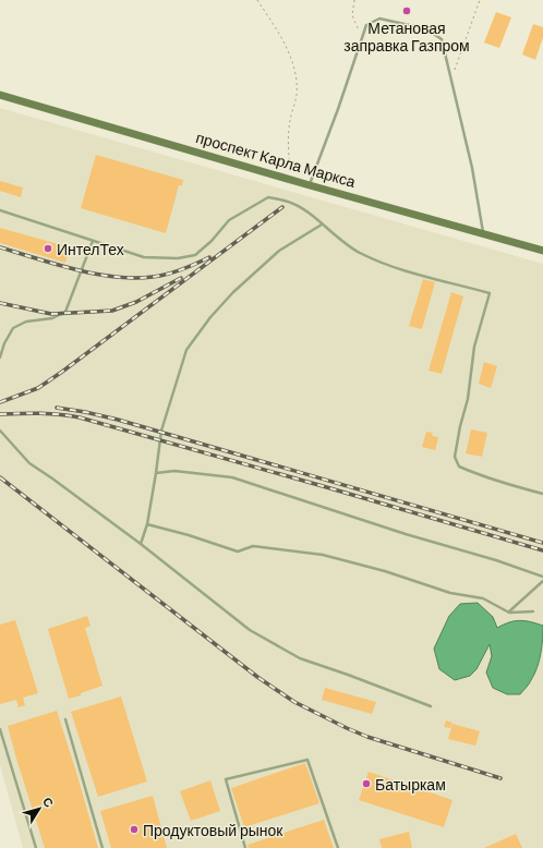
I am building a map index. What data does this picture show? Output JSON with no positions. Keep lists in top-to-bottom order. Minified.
{"streets":{"main road":["проспект Карла Маркса"]},"places":["Метановая заправка Газпром","ИнтелТех","Батыркам","Продуктовый рынок"],"north":"top right"}
